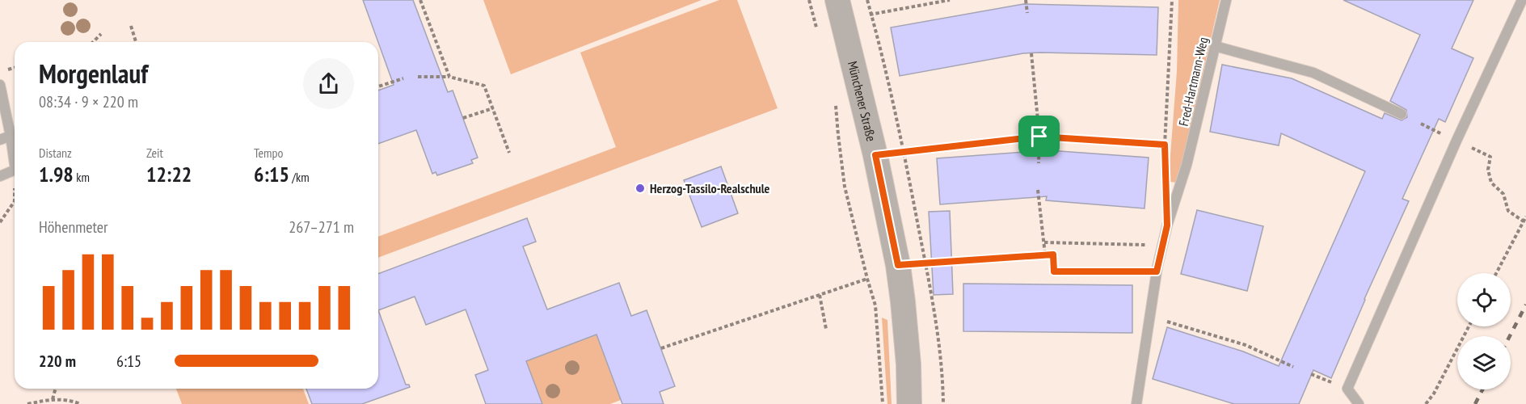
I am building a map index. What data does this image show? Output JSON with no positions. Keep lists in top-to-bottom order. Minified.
{"streets":{"street":["Münchener Straße"],"lane":["Fred-Hartmann-Weg"]},"places":["Herzog-Tassilo-Realschule"],"page":{"heading":["Morgenlauf","08:34 · 9 × 220 m"],"stats":[["Distanz","1.98 km"],["Zeit","12:22"],["Tempo","6:15 /km"]],"chart":["Höhenmeter","267–271 m"],"list":[{"name":"220 m","note":"6:15"}]}}
